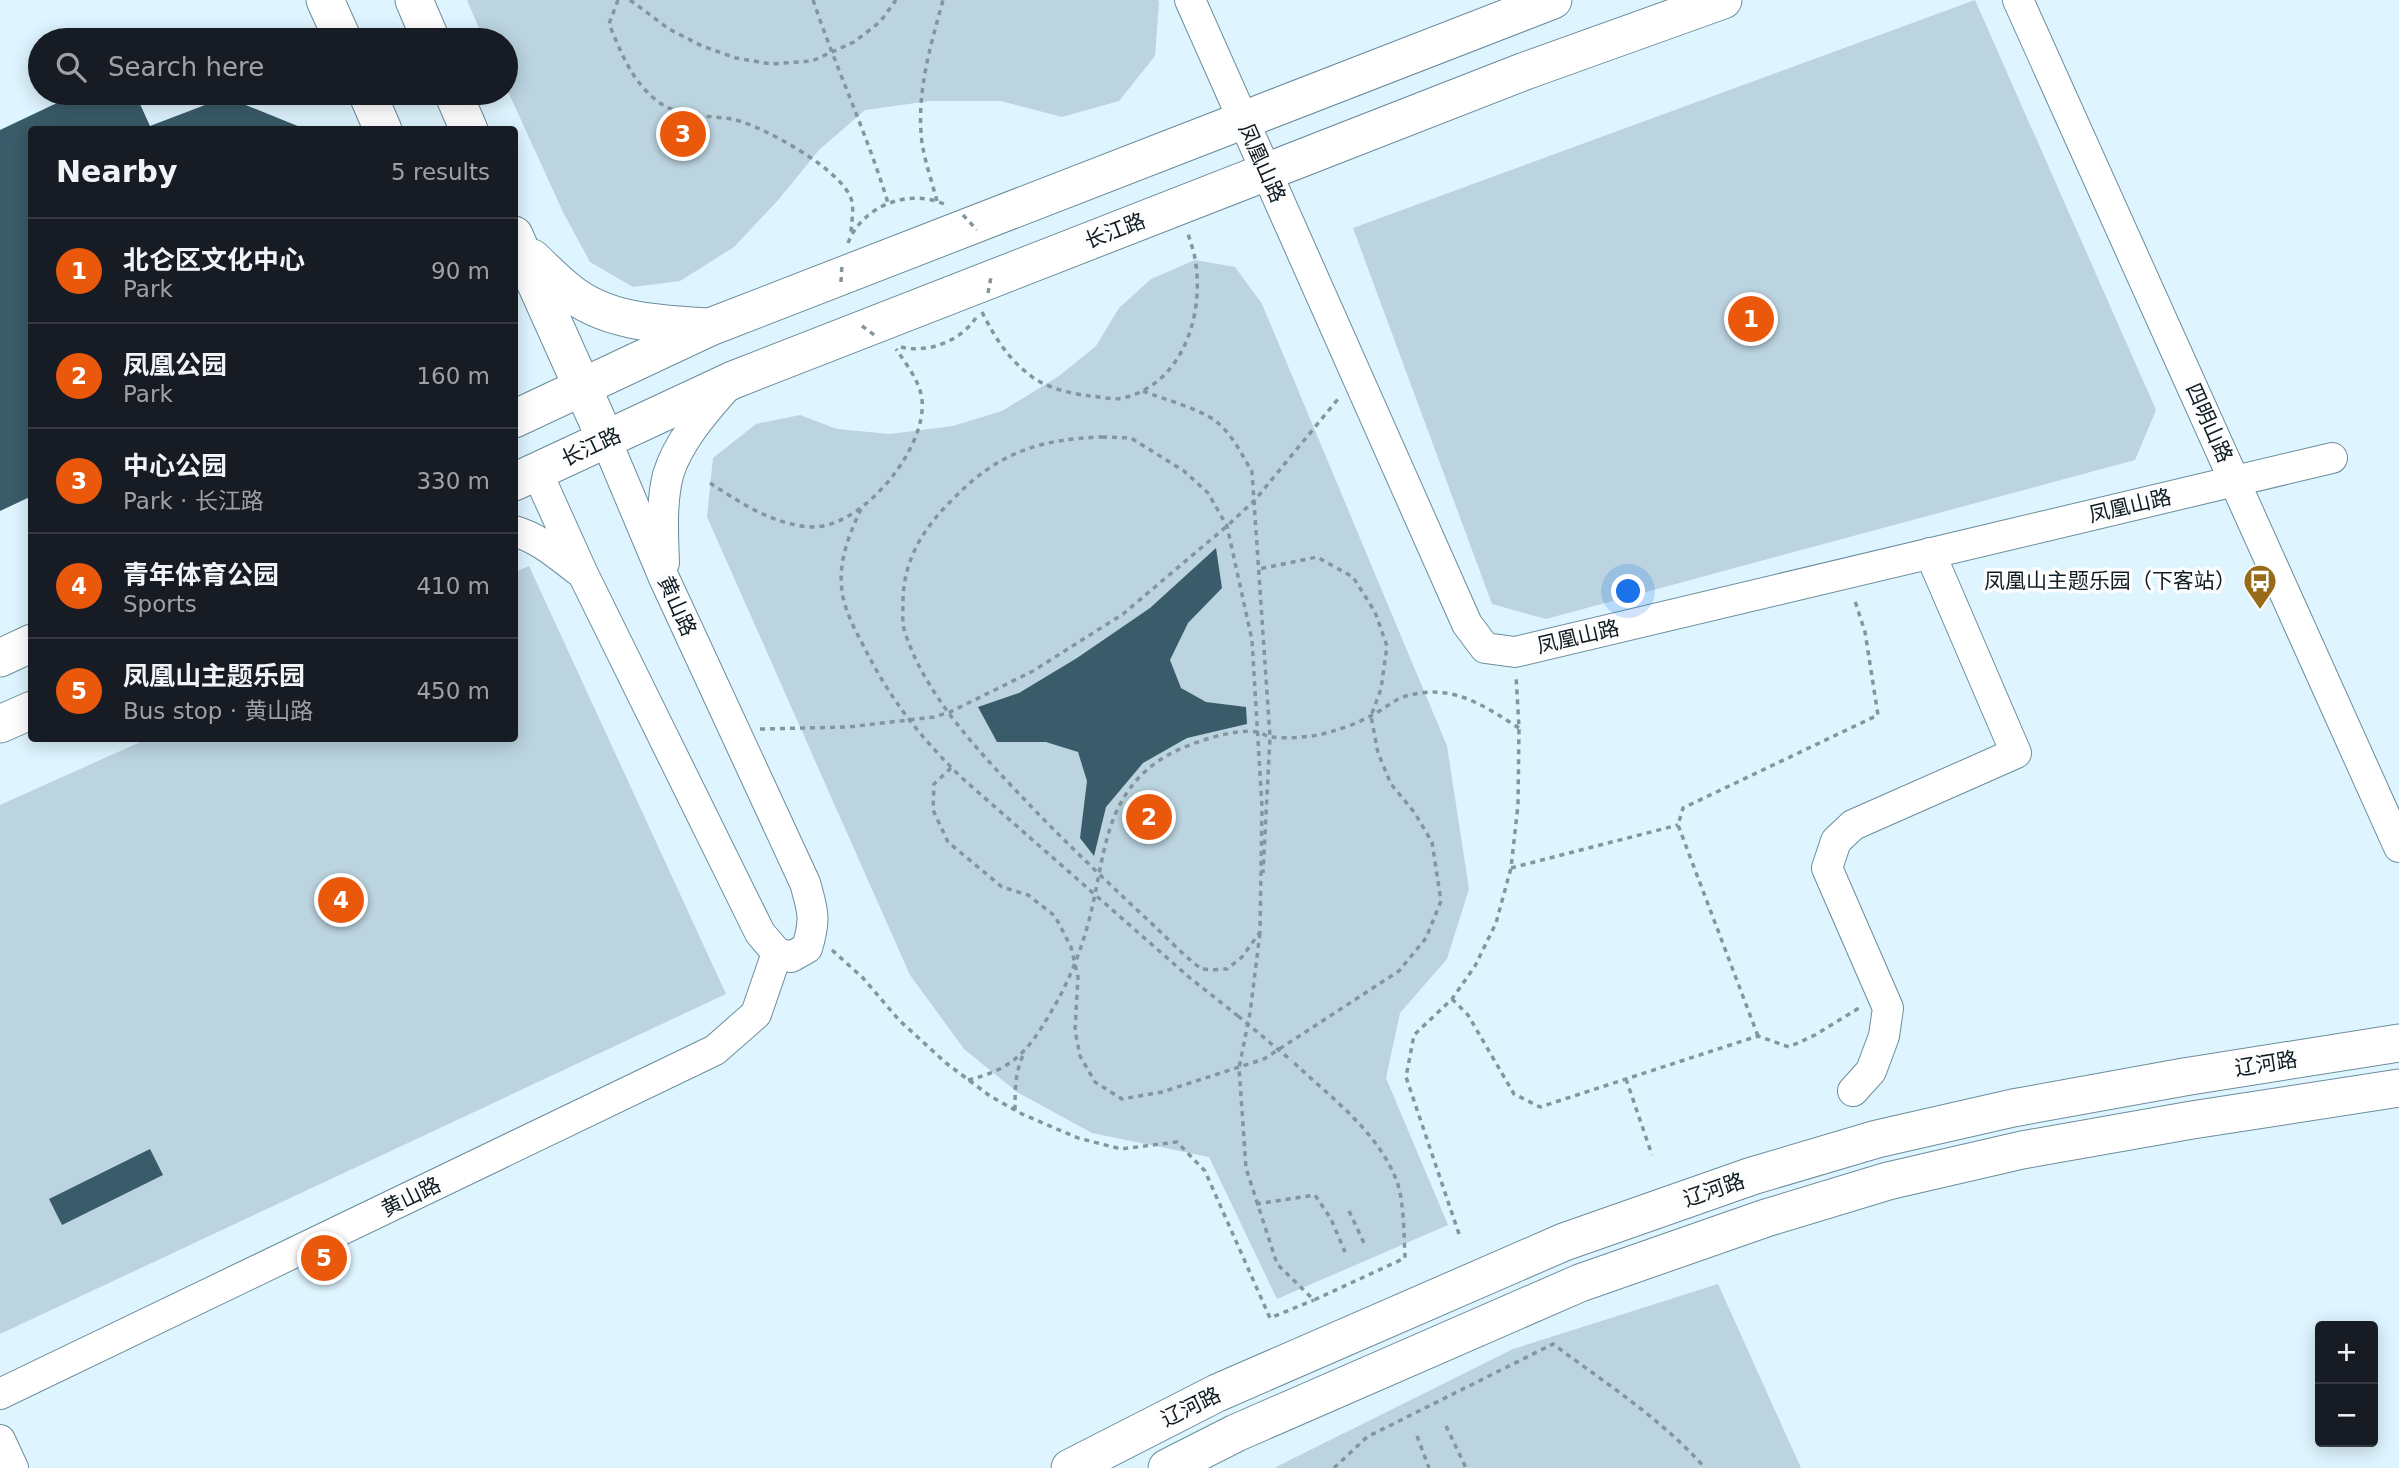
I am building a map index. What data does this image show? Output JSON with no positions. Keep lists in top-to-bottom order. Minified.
{"streets":{"main road":["长江路","黄山路","辽河路"],"street":["凤凰山路","四明山路"]},"crossings":[["凤凰山路","长江路"],["凤凰山路","四明山路"],["长江路","黄山路"]],"places":{"bus stop":["凤凰山主题乐园（下客站）"]},"page":{"search":"Search here","pins":["3","1","2","4","5"],"heading":["Nearby","5 results"],"list":[{"mark":"1","name":"北仑区文化中心","note":"Park","value":"90 m"},{"mark":"2","name":"凤凰公园","note":"Park","value":"160 m"},{"mark":"3","name":"中心公园","note":"Park · 长江路","value":"330 m"},{"mark":"4","name":"青年体育公园","note":"Sports","value":"410 m"},{"mark":"5","name":"凤凰山主题乐园","note":"Bus stop · 黄山路","value":"450 m"}],"map_buttons":["+","−"]}}
